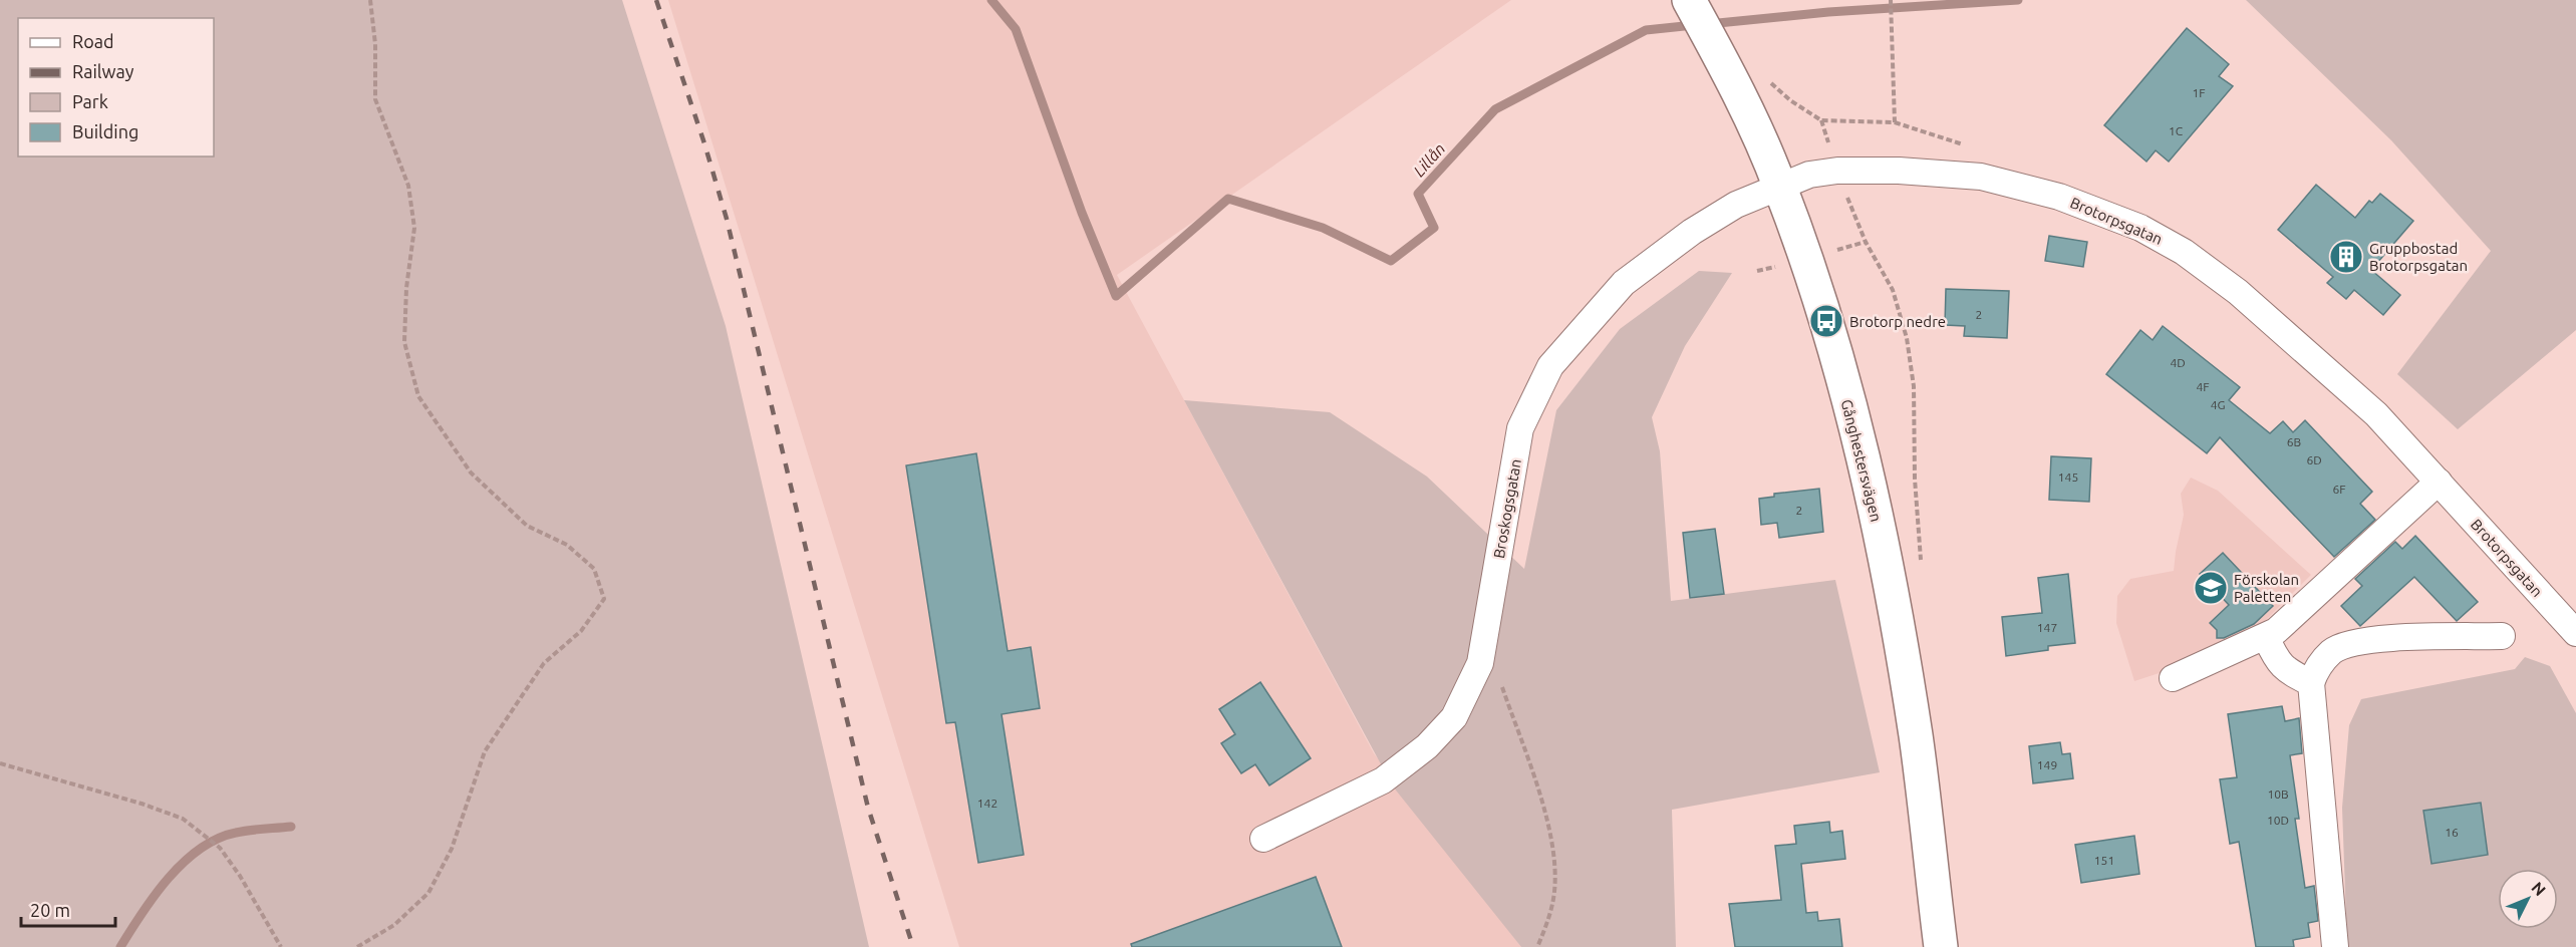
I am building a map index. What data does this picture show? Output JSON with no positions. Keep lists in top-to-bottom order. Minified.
{"streets":{"street":["Brotorpsgatan","Gånghestersvägen","Broskogsgatan"]},"crossings":[["Brotorpsgatan","Gånghestersvägen"],["Brotorpsgatan","Broskogsgatan"],["Gånghestersvägen","Broskogsgatan"]],"water":["Lillån"],"places":{"building":["Gruppbostad Brotorpsgatan"],"bus stop":["Brotorp nedre"],"school or university":["Förskolan Paletten"]},"house_numbers":["1F","1C","2","4D","4F","4G","6B","6D","145","6F","2","147","149","10B","142","10D","16","151"],"legend":["Road","Railway","Park","Building"],"scale_bar":"20 m","north":"top right"}
